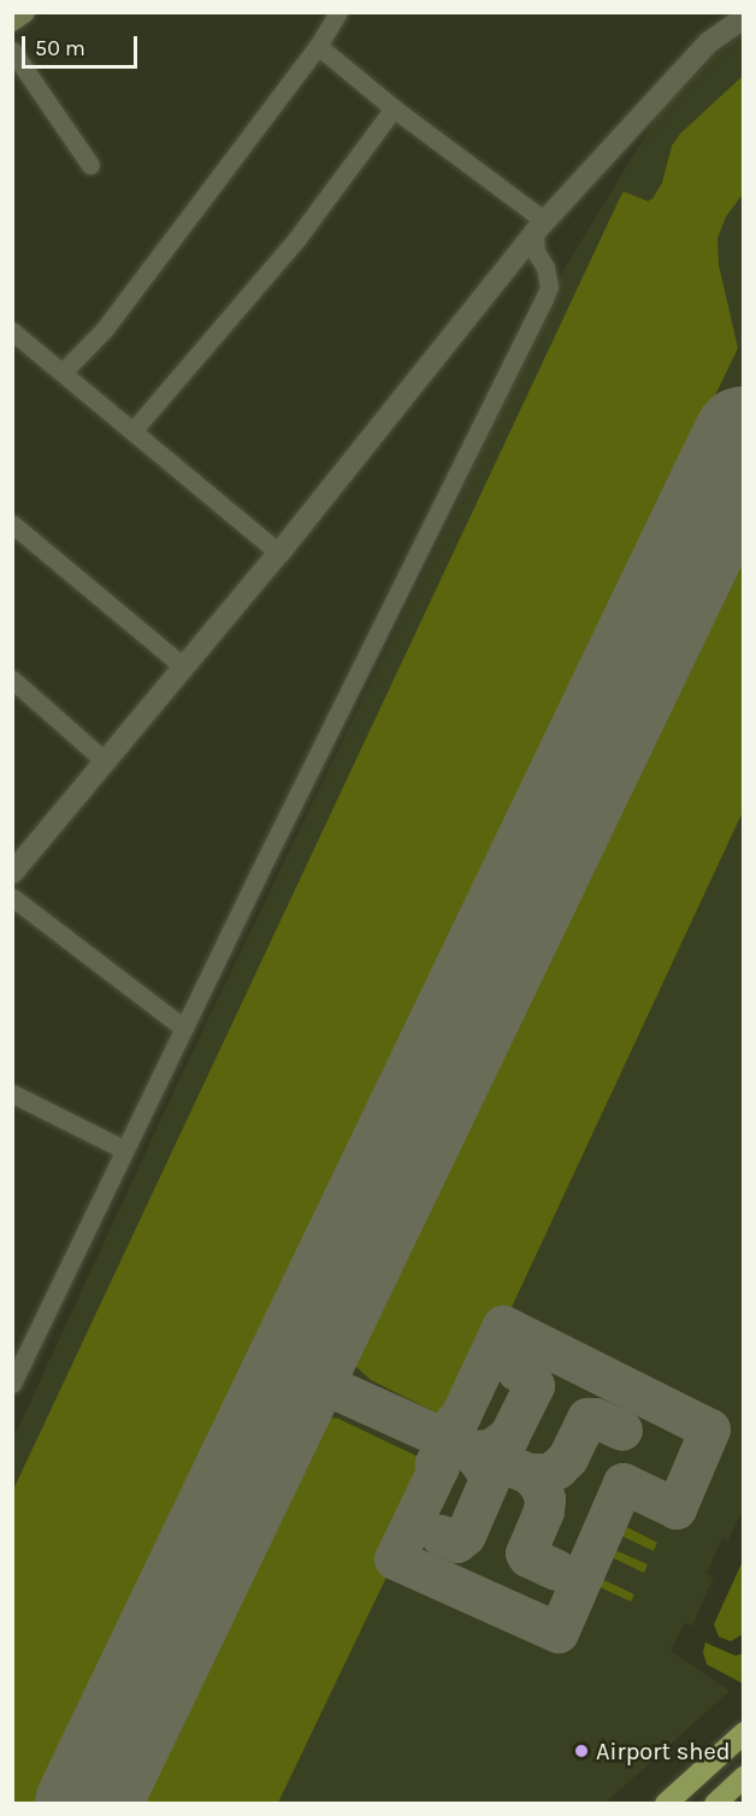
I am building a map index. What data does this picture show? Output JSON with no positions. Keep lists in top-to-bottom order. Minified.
{"places":["Airport shed"],"scale_bar":"50 m"}
